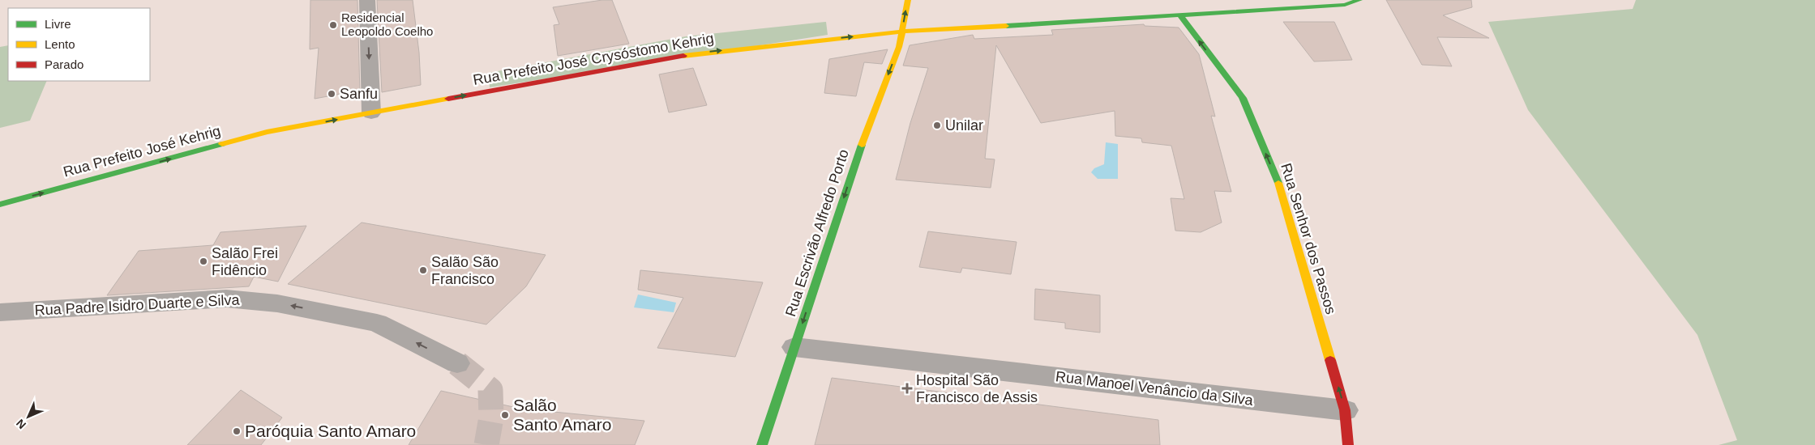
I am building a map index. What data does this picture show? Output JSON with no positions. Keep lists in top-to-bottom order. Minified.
{"streets":{"main road":["Rua Prefeito José Crysóstomo Kehrig","Rua Prefeito José Kehrig","Rua Escrivão Alfredo Porto","Rua Senhor dos Passos"],"street":["Rua Padre Isidro Duarte e Silva","Rua Manoel Venâncio da Silva"]},"crossings":[["Rua Prefeito José Crysóstomo Kehrig","Rua Prefeito José Kehrig"],["Rua Prefeito José Crysóstomo Kehrig","Rua Escrivão Alfredo Porto"],["Rua Prefeito José Crysóstomo Kehrig","Rua Senhor dos Passos"],["Rua Escrivão Alfredo Porto","Rua Manoel Venâncio da Silva"],["Rua Senhor dos Passos","Rua Manoel Venâncio da Silva"]],"one_way":["Rua Prefeito José Crysóstomo Kehrig","Rua Prefeito José Kehrig","Rua Escrivão Alfredo Porto","Rua Senhor dos Passos","Rua Padre Isidro Duarte e Silva"],"places":{"other":["Residencial Leopoldo Coelho","Sanfu","Unilar","Salão Frei Fidêncio","Salão São Francisco","Salão Santo Amaro","Paróquia Santo Amaro"],"health":["Hospital São Francisco de Assis"]},"legend":["Livre","Lento","Parado"],"north":"bottom left"}
